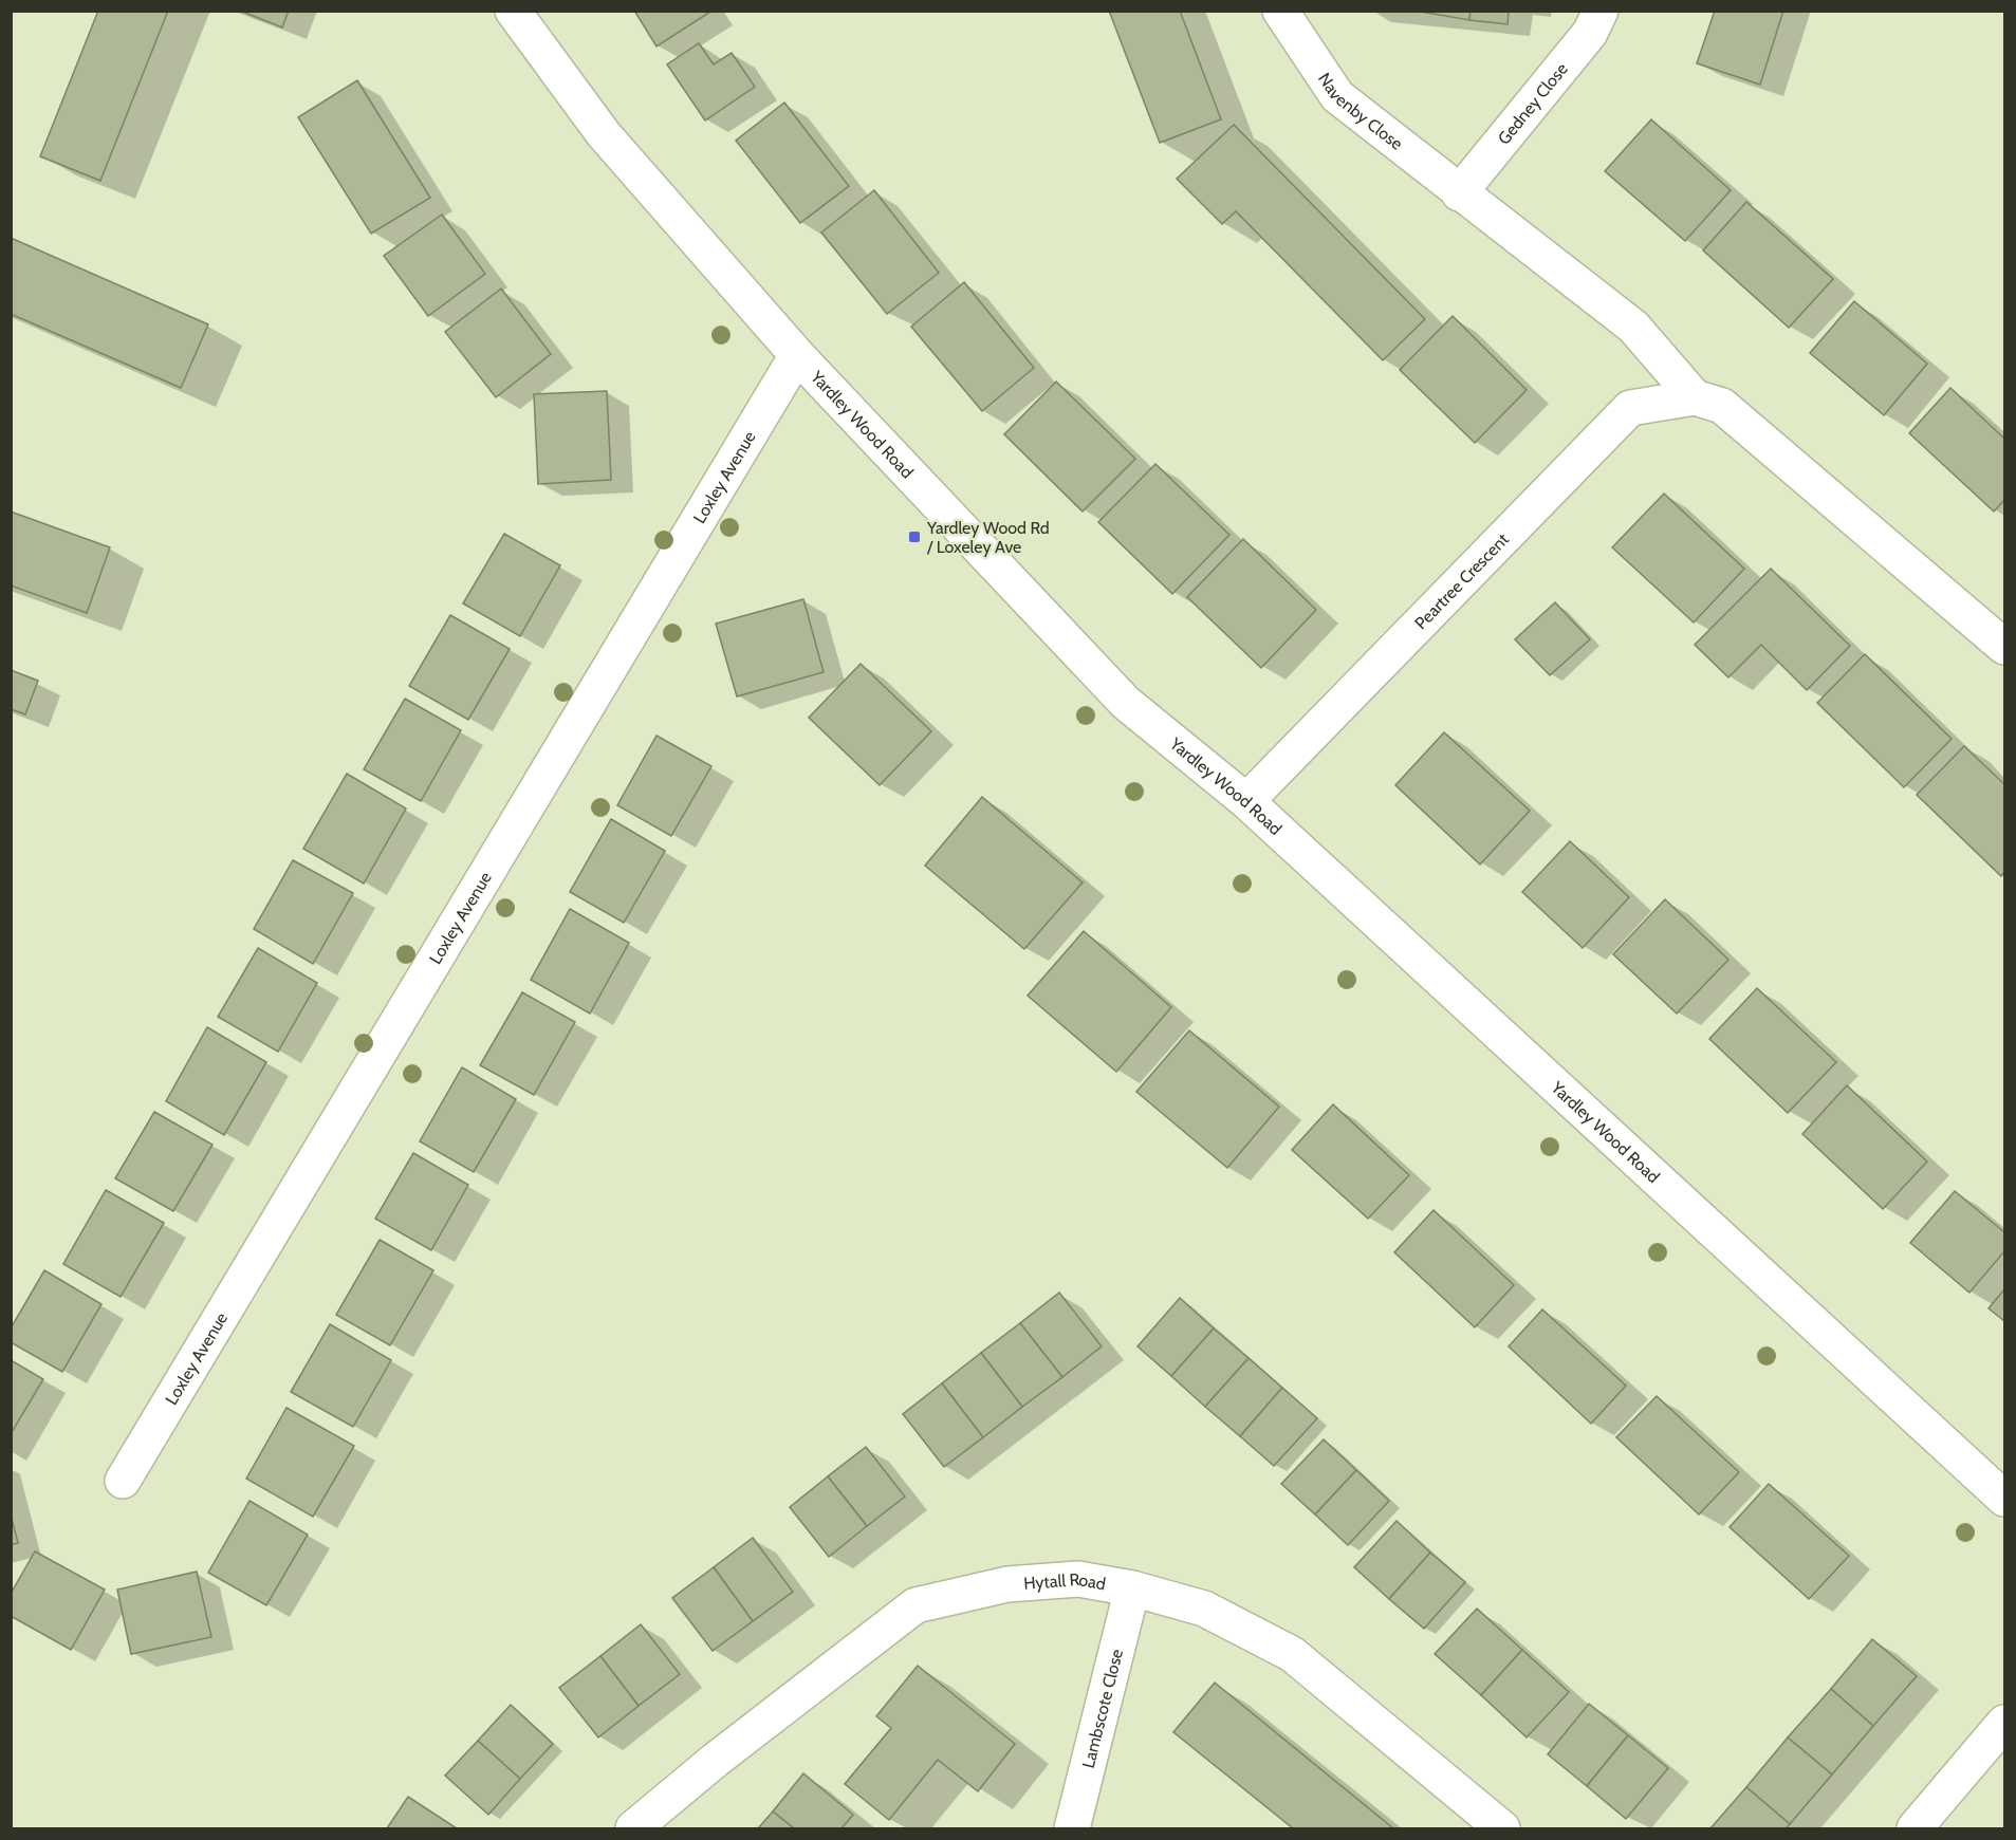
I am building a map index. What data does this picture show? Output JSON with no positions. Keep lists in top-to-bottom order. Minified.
{"streets":{"street":["Gedney Close","Navenby Close","Yardley Wood Road","Loxley Avenue","Peartree Crescent","Hytall Road","Lambscote Close"]},"crossings":[["Gedney Close","Navenby Close"],["Gedney Close","Peartree Crescent"],["Navenby Close","Peartree Crescent"],["Yardley Wood Road","Loxley Avenue"],["Yardley Wood Road","Peartree Crescent"],["Hytall Road","Lambscote Close"]],"places":{"transit":["Yardley Wood Rd / Loxeley Ave"]}}
